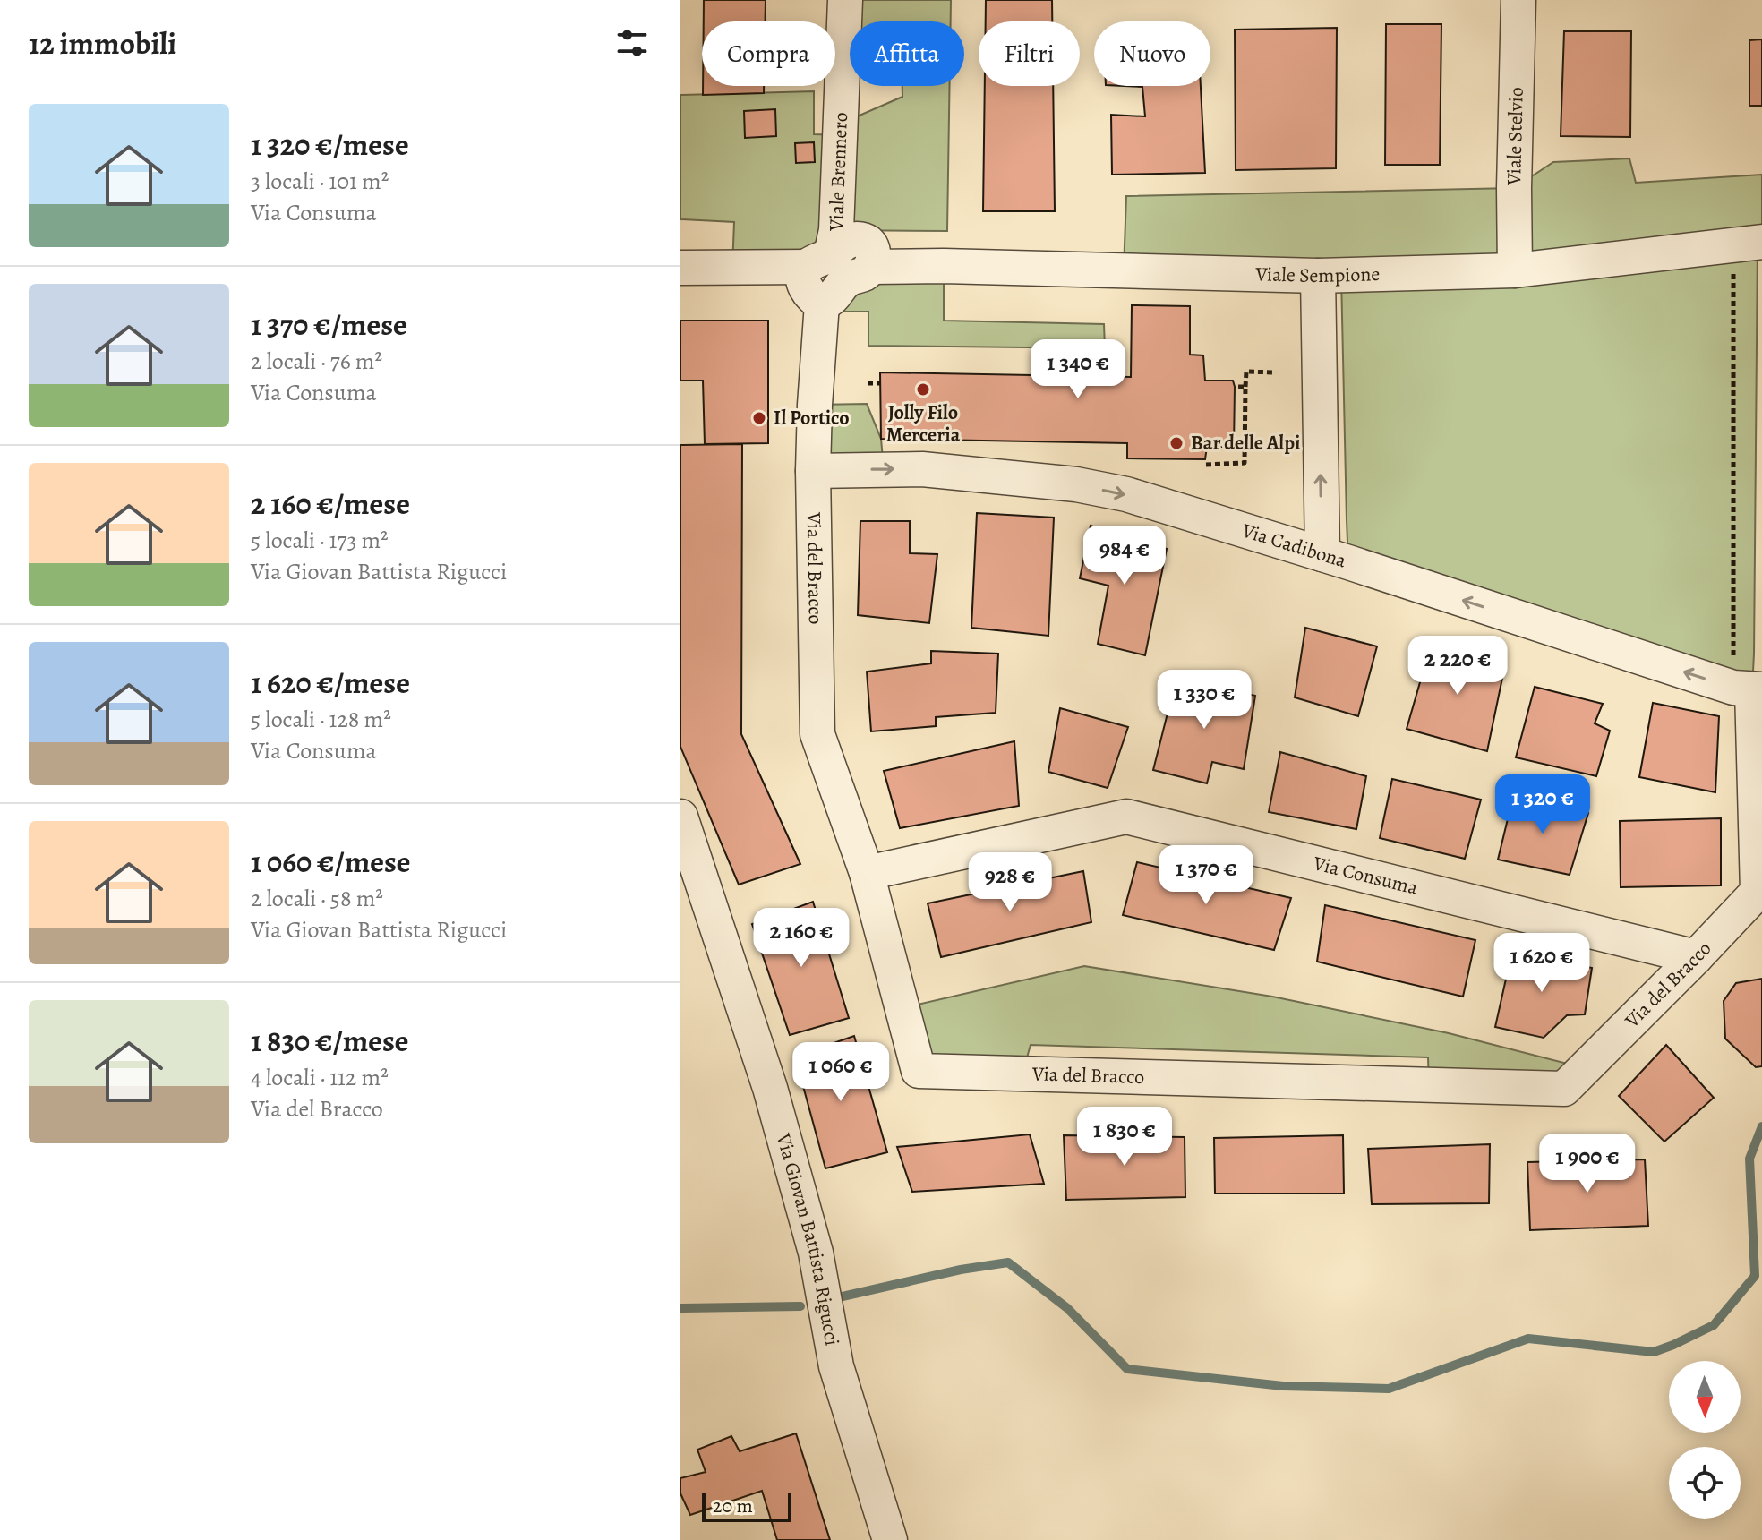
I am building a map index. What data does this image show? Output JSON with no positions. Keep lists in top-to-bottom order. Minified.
{"streets":{"street":["Viale Stelvio","Viale Brennero","Viale Sempione","Via Cadibona","Via del Bracco","Via Consuma","Via Giovan Battista Rigucci"]},"crossings":[["Viale Stelvio","Viale Sempione"],["Viale Brennero","Via del Bracco"],["Via Cadibona","Via del Bracco"],["Via del Bracco","Via Consuma"]],"places":["Jolly Filo Merceria","Il Portico","Bar delle Alpi"],"scale_bar":"20 m","north":"bottom","page":{"heading":"12 immobili","chip":["Compra","Affitta","Filtri","Nuovo"],"list":[{"name":"1 320 €/mese","note":"3 locali · 101 m² · Via Consuma"},{"name":"1 370 €/mese","note":"2 locali · 76 m² · Via Consuma"},{"name":"2 160 €/mese","note":"5 locali · 173 m² · Via Giovan Battista Rigucci"},{"name":"1 620 €/mese","note":"5 locali · 128 m² · Via Consuma"},{"name":"1 060 €/mese","note":"2 locali · 58 m² · Via Giovan Battista Rigucci"},{"name":"1 830 €/mese","note":"4 locali · 112 m² · Via del Bracco"}],"price":["1 340 €","984 €","2 220 €","1 330 €","1 320 €","1 370 €","928 €","2 160 €","1 620 €","1 060 €","1 830 €","1 900 €"],"scale":"20 m"}}
